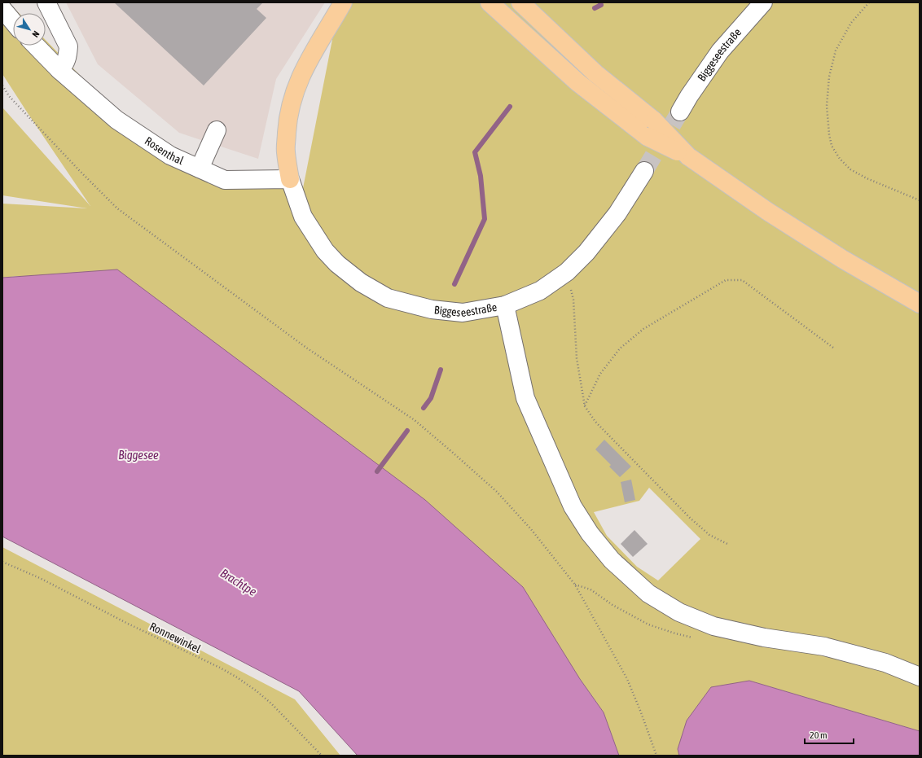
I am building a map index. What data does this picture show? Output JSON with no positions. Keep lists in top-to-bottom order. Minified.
{"streets":{"street":["Biggeseestraße","Rosenthal"],"path":["Ronnewinkel"]},"crossings":[["Biggeseestraße","Rosenthal"]],"water":["Biggesee","Brachtpe"],"scale_bar":"20 m","north":"bottom right"}
